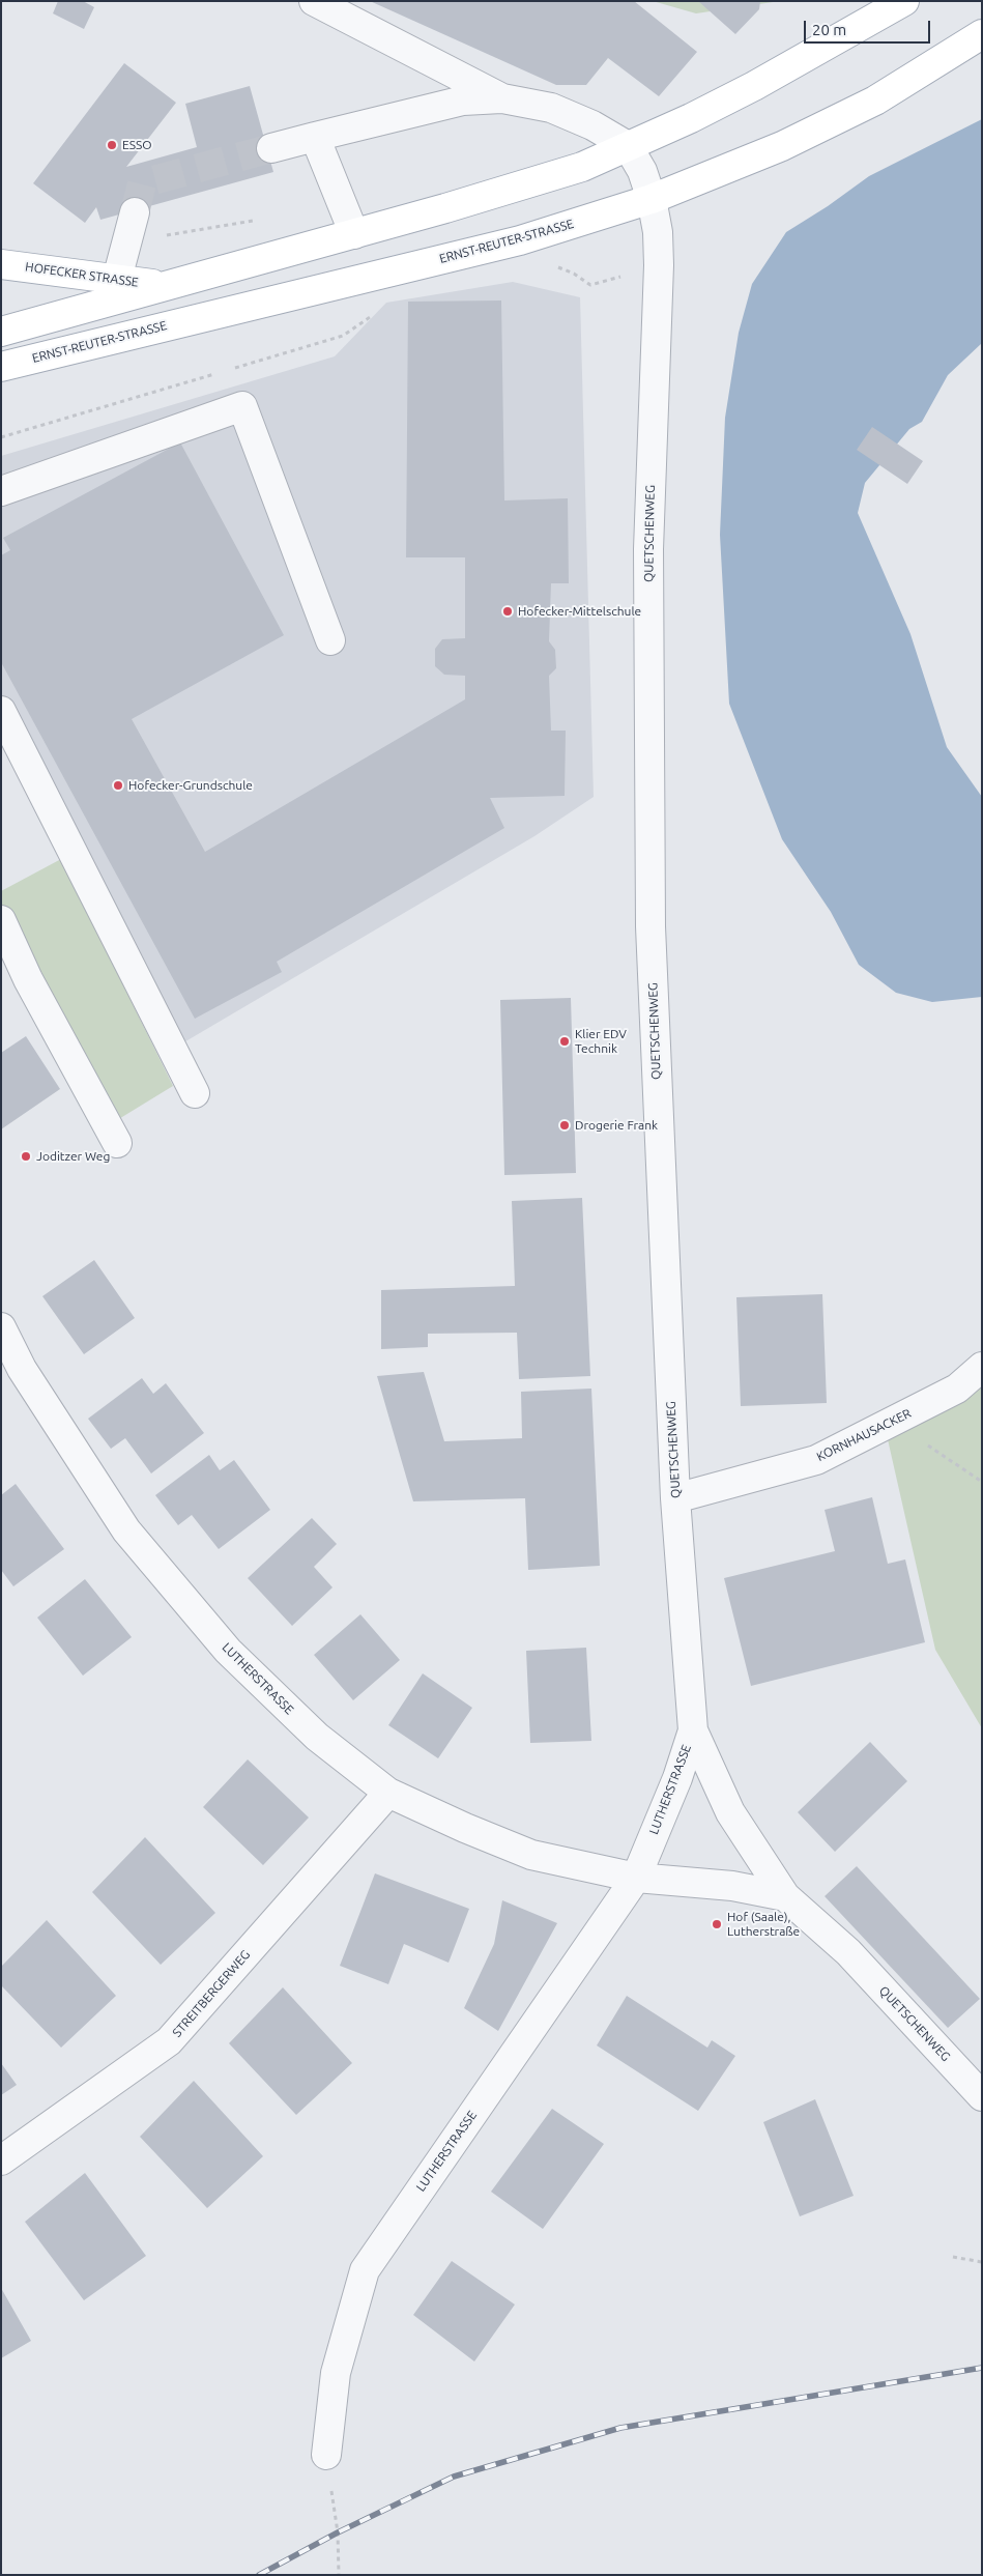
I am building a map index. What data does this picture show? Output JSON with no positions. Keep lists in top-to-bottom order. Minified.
{"streets":{"main road":["ERNST-REUTER-STRASSE","HOFECKER STRASSE"],"street":["QUETSCHENWEG","KORNHAUSACKER","LUTHERSTRASSE","STREITBERGERWEG"]},"crossings":[["ERNST-REUTER-STRASSE","QUETSCHENWEG"],["QUETSCHENWEG","KORNHAUSACKER"],["QUETSCHENWEG","LUTHERSTRASSE"],["LUTHERSTRASSE","STREITBERGERWEG"]],"places":["ESSO","Hofecker-Mittelschule","Hofecker-Grundschule","Klier EDV Technik","Drogerie Frank","Joditzer Weg","Hof (Saale), Lutherstraße"],"scale_bar":"20 m"}
